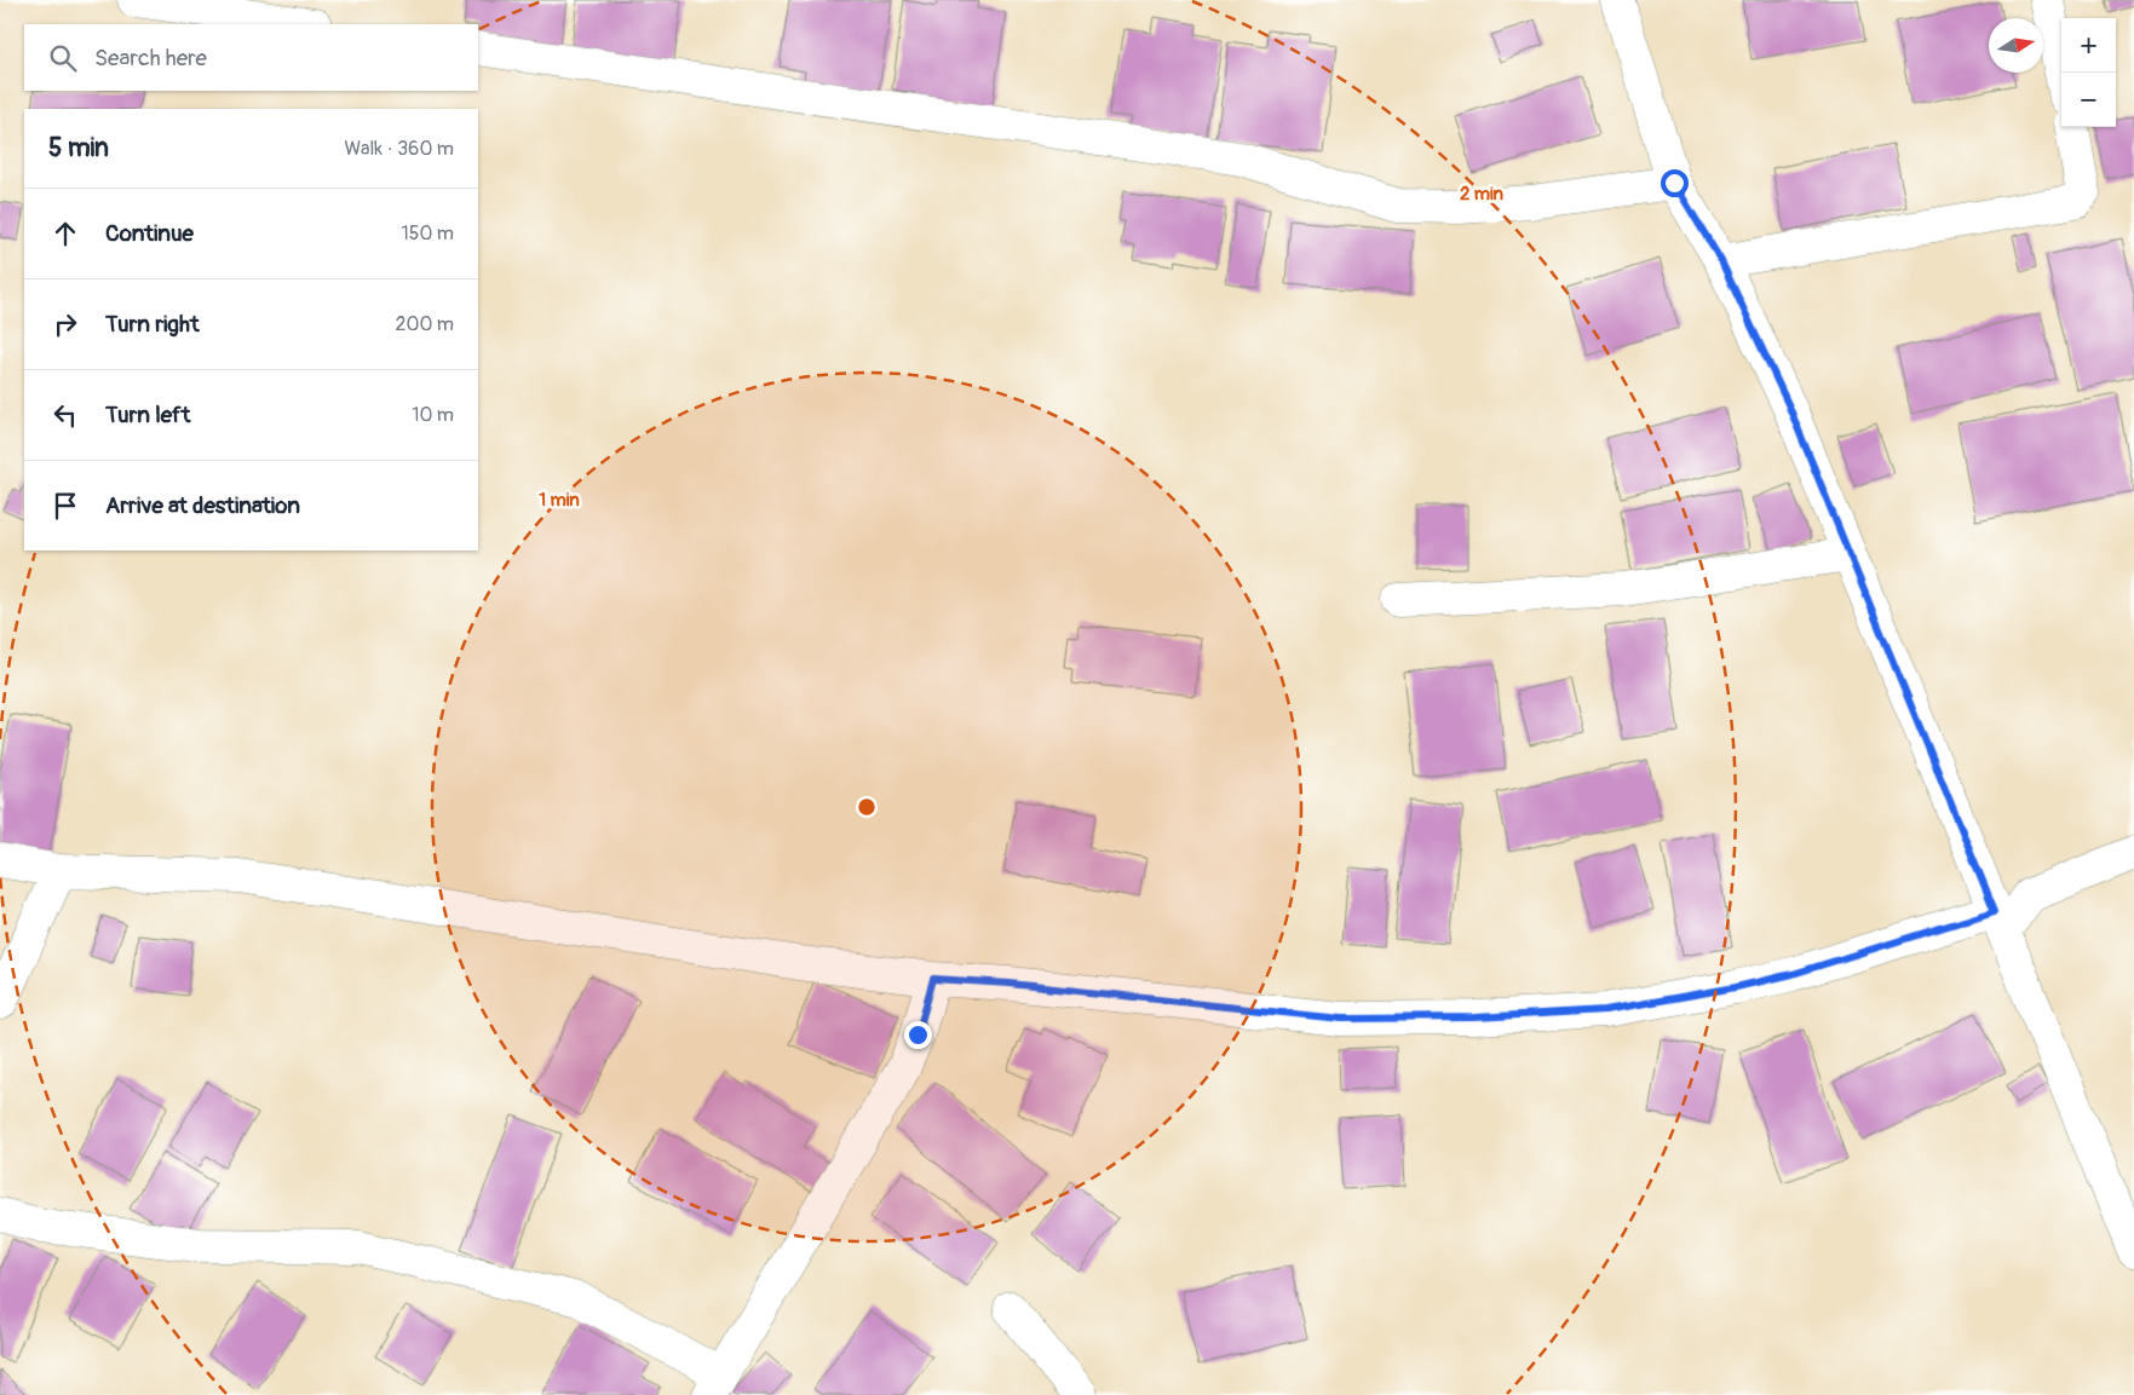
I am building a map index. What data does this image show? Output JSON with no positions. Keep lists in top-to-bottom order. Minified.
{"north":"right","page":{"map_buttons":["+","−"],"search":"Search here","heading":["5 min","Walk · 360 m"],"list":[["Continue","150 m"],["Turn right","200 m"],["Turn left","10 m"],"Arrive at destination"]},"rings":["2 min","1 min"]}
